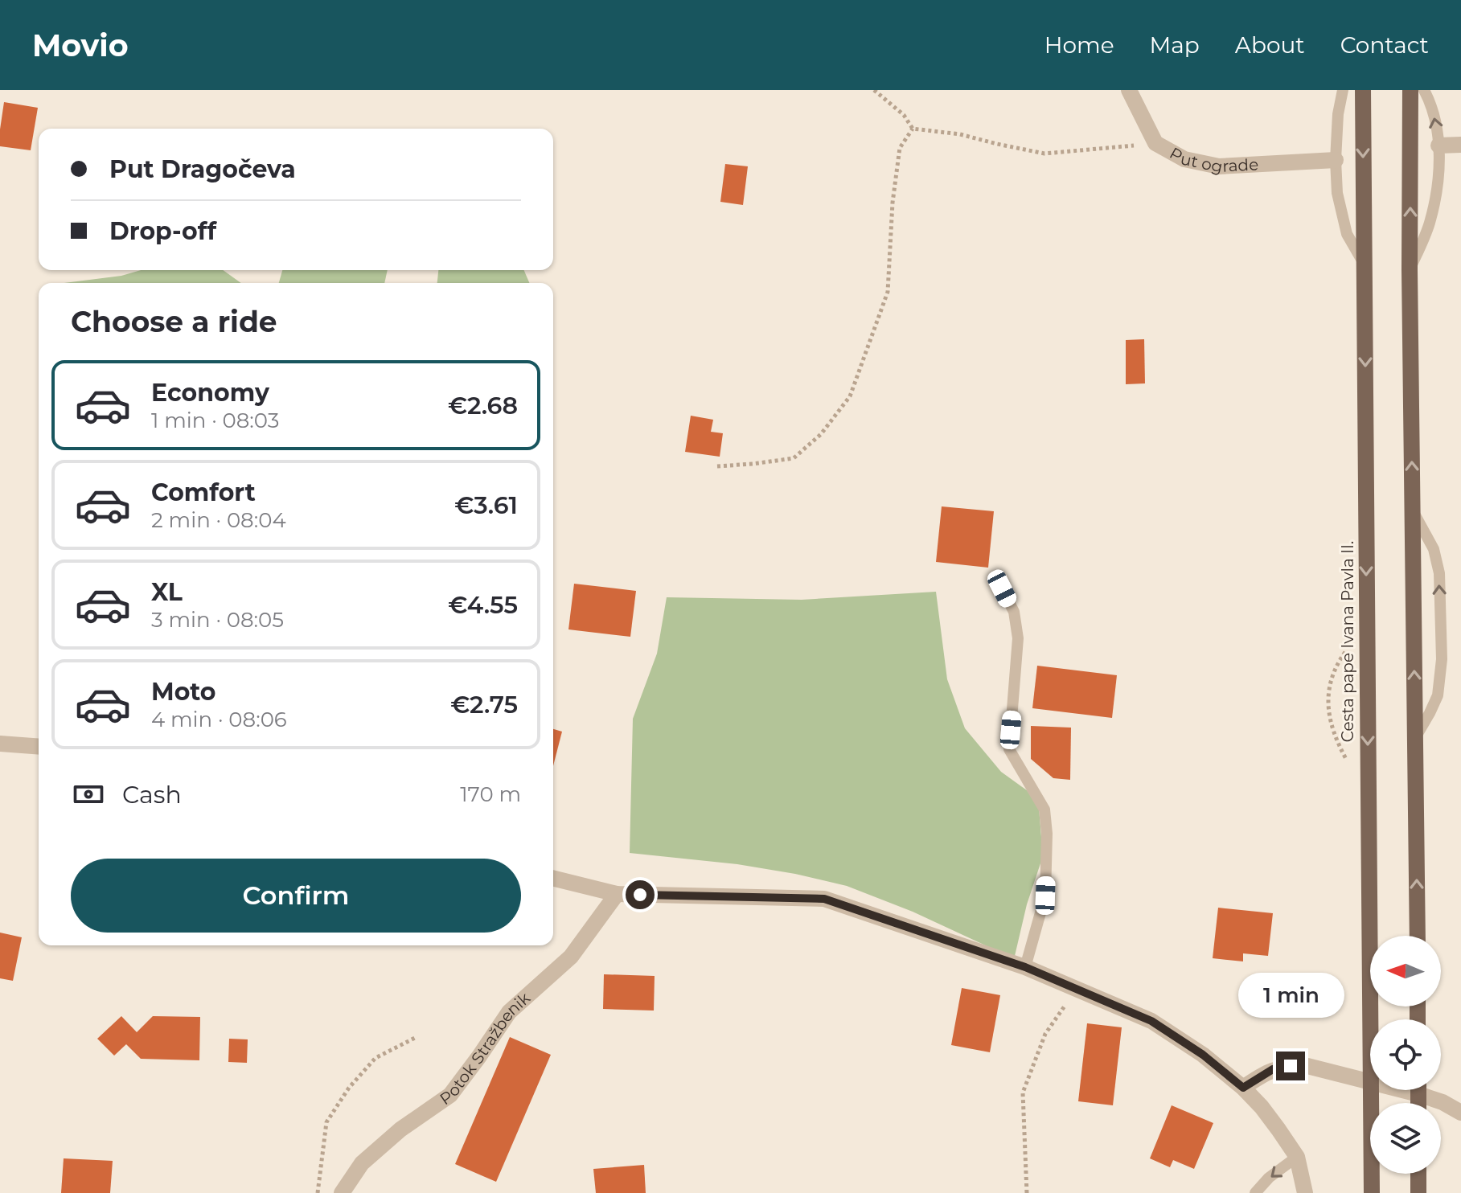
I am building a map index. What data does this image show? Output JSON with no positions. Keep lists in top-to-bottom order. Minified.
{"streets":{"main road":["Cesta pape Ivana Pavla II."],"street":["Put ograde","Potok Stražbenik"]},"north":"left","page":{"header":"Movio","nav":["Home","Map","About","Contact"],"banner":["Put Dragočeva","Drop-off"],"heading":"Choose a ride","list":[{"name":"Economy","note":"1 min · 08:03","value":"€2.68"},{"name":"Comfort","note":"2 min · 08:04","value":"€3.61"},{"name":"XL","note":"3 min · 08:05","value":"€4.55"},{"name":"Moto","note":"4 min · 08:06","value":"€2.75"}],"pay":["Cash","170 m"],"buttons":"Confirm","bubble":"1 min"}}
